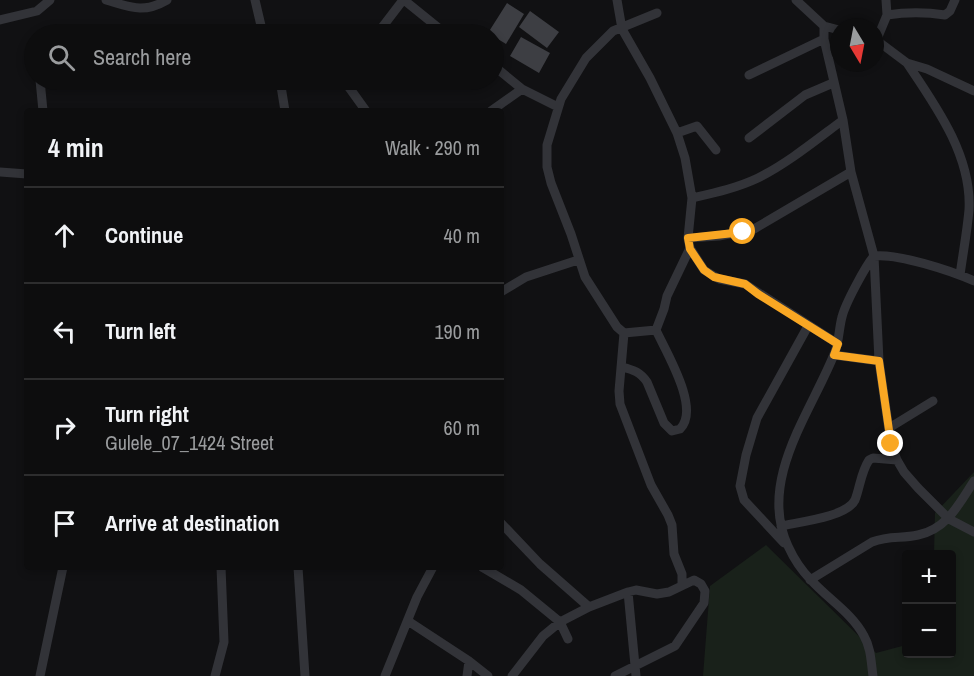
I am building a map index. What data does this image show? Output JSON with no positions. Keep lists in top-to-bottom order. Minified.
{"north":"bottom","page":{"search":"Search here","heading":["4 min","Walk · 290 m"],"list":[["Continue","40 m"],["Turn left","190 m"],["Turn right","Gulele_07_1424 Street","60 m"],"Arrive at destination"],"map_buttons":["+","−"]}}
